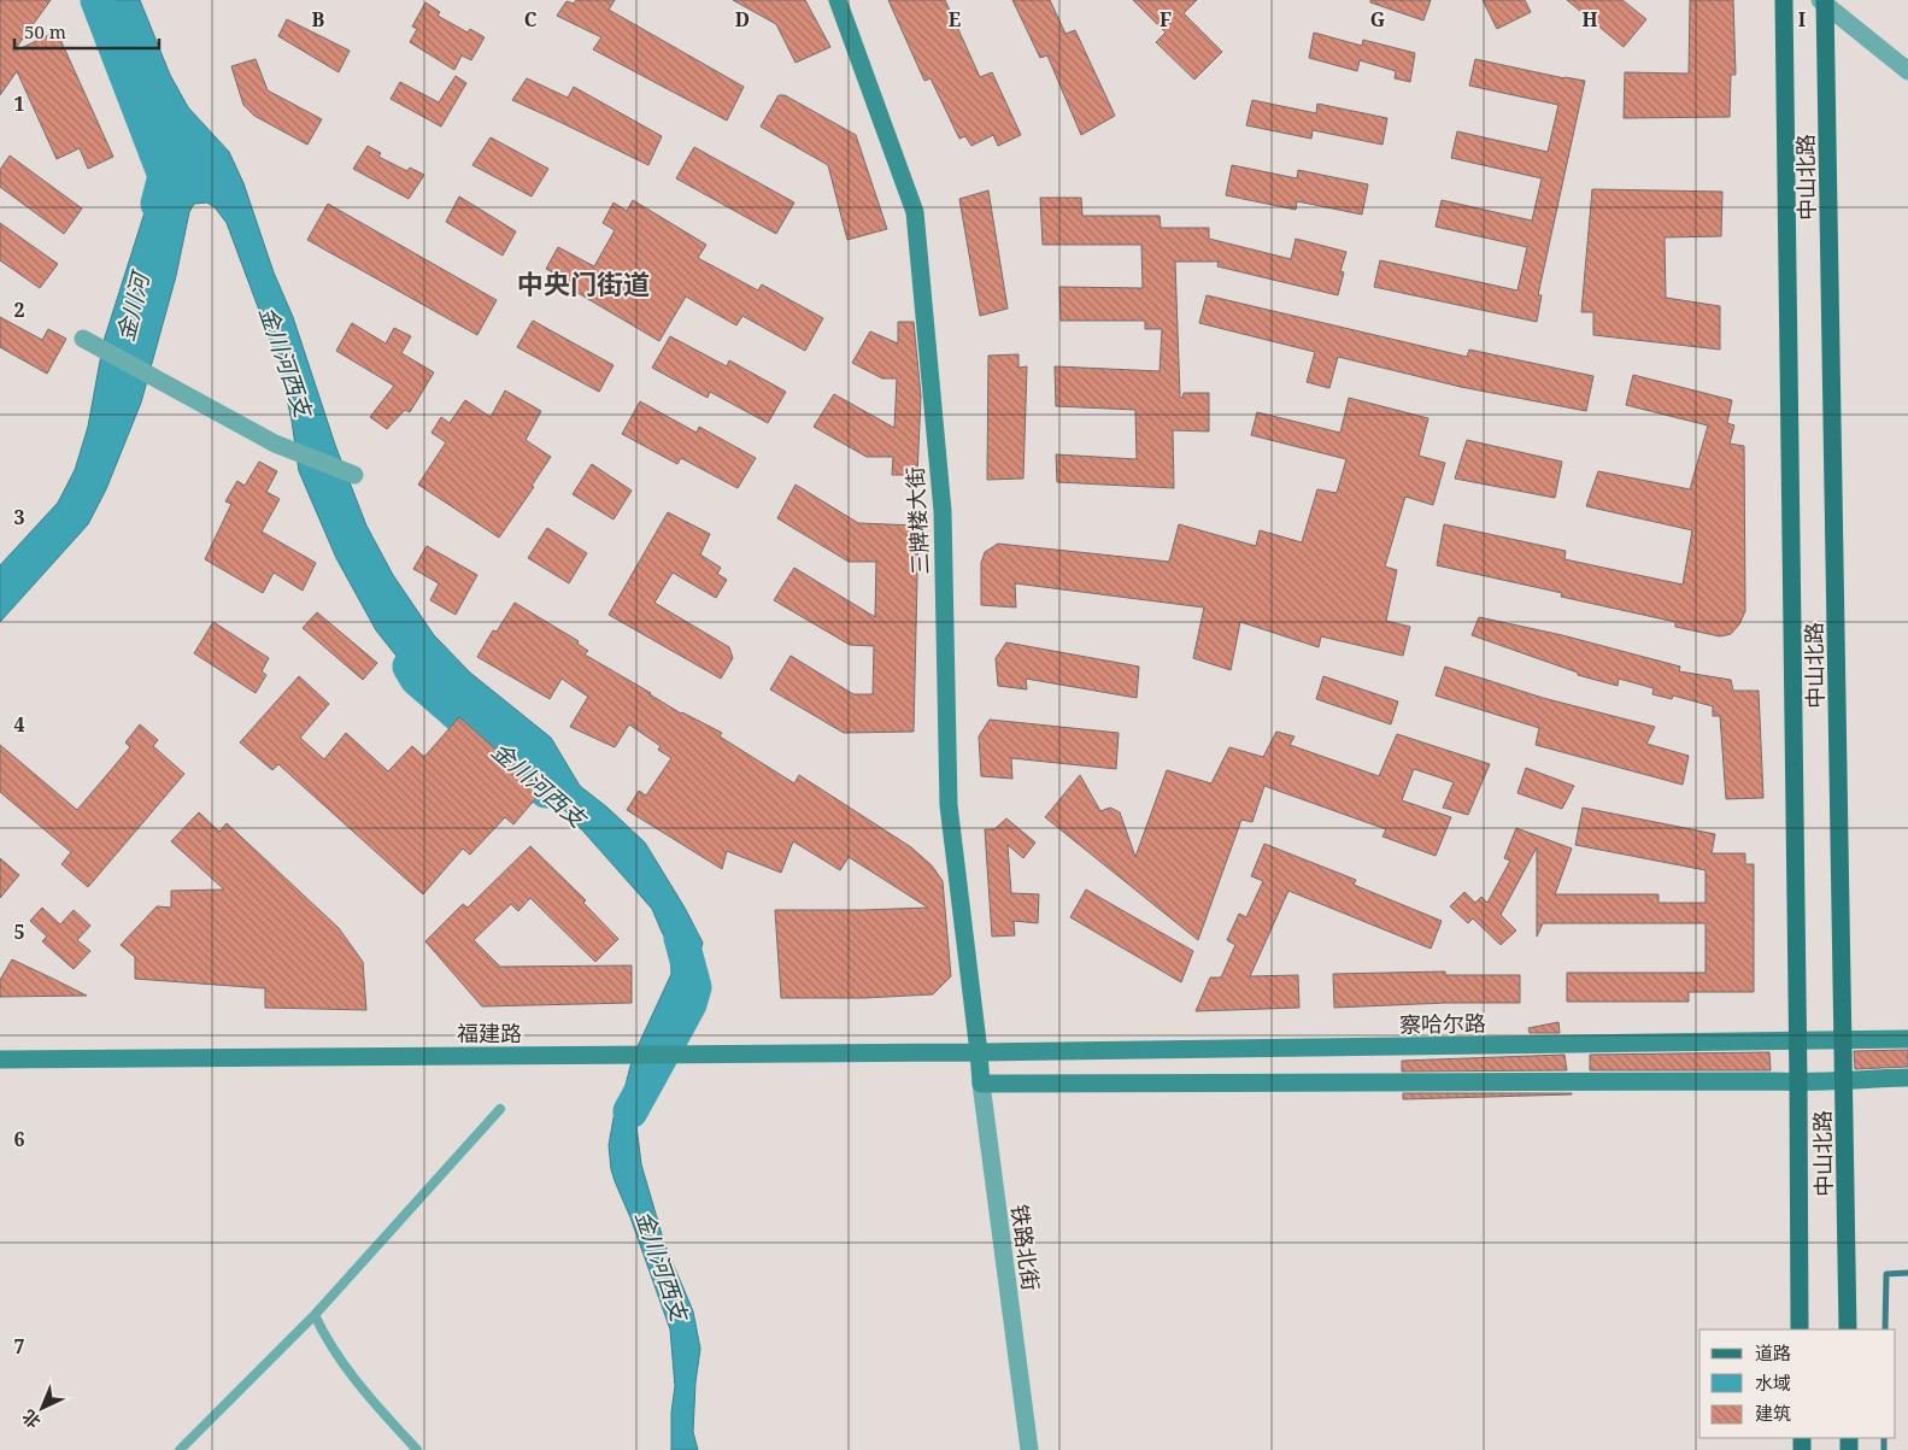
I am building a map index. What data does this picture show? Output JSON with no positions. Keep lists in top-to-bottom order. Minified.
{"streets":{"main road":["中山北路","三牌楼大街","察哈尔路","福建路","铁路北街"]},"crossings":[["中山北路","察哈尔路"],["三牌楼大街","察哈尔路"],["三牌楼大街","福建路"],["三牌楼大街","铁路北街"],["察哈尔路","福建路"],["察哈尔路","铁路北街"],["福建路","铁路北街"]],"districts":["中央门街道"],"water":["金川河","金川河西支"],"legend":["道路","水域","建筑"],"scale_bar":"50 m","north":"bottom left","grid":{"columns":["B","C","D","E","F","G","H","I"],"rows":["1","2","3","4","5","6","7"]}}
